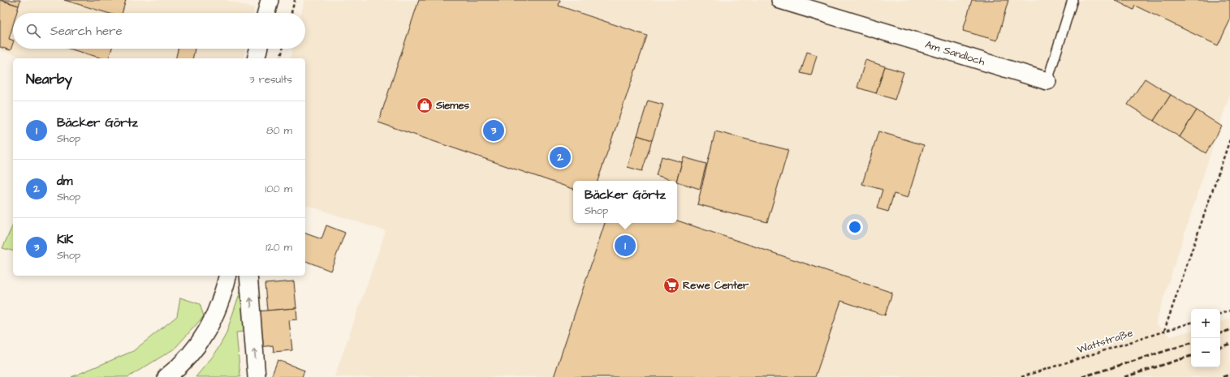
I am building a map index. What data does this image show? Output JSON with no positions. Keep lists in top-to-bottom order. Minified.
{"streets":{"street":["Am Sandloch"],"path":["Wattstraße"]},"places":{"shop":["Siemes"],"supermarket":["Rewe Center"]},"page":{"search":"Search here","heading":["Nearby","3 results"],"list":[{"mark":"1","name":"Bäcker Görtz","note":"Shop","value":"80 m"},{"mark":"2","name":"dm","note":"Shop","value":"100 m"},{"mark":"3","name":"KiK","note":"Shop","value":"120 m"}],"pins":["3","2","1"],"popup":["Bäcker Görtz","Shop"],"map_buttons":["+","−"]}}
